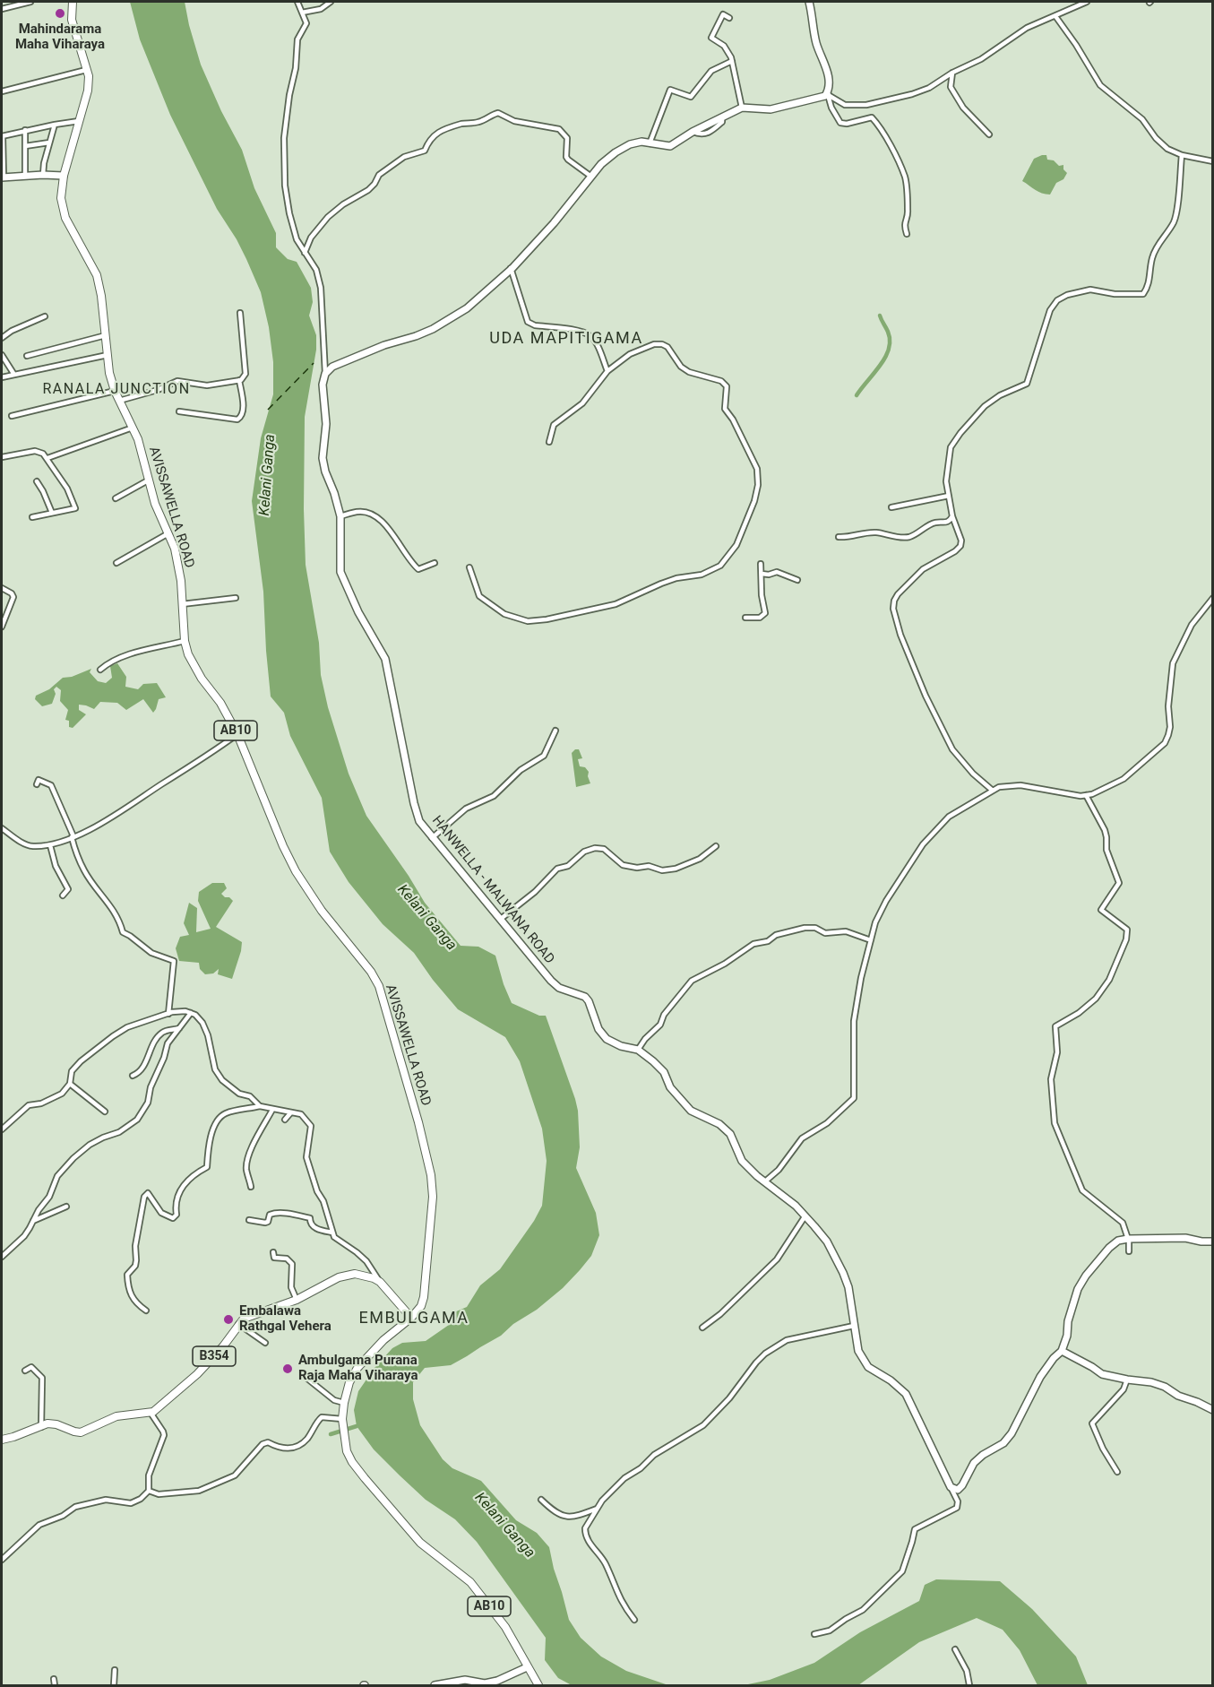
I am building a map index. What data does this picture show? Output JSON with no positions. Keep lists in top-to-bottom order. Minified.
{"streets":{"main road":["AVISSAWELLA ROAD","AB10","B354"],"street":["HANWELLA - MALWANA ROAD"]},"districts":["UDA MAPITIGAMA","RANALA JUNCTION","EMBULGAMA"],"water":["Kelani Ganga"],"places":["Mahindarama Maha Viharaya","Embalawa Rathgal Vehera","Ambulgama Purana Raja Maha Viharaya"]}
